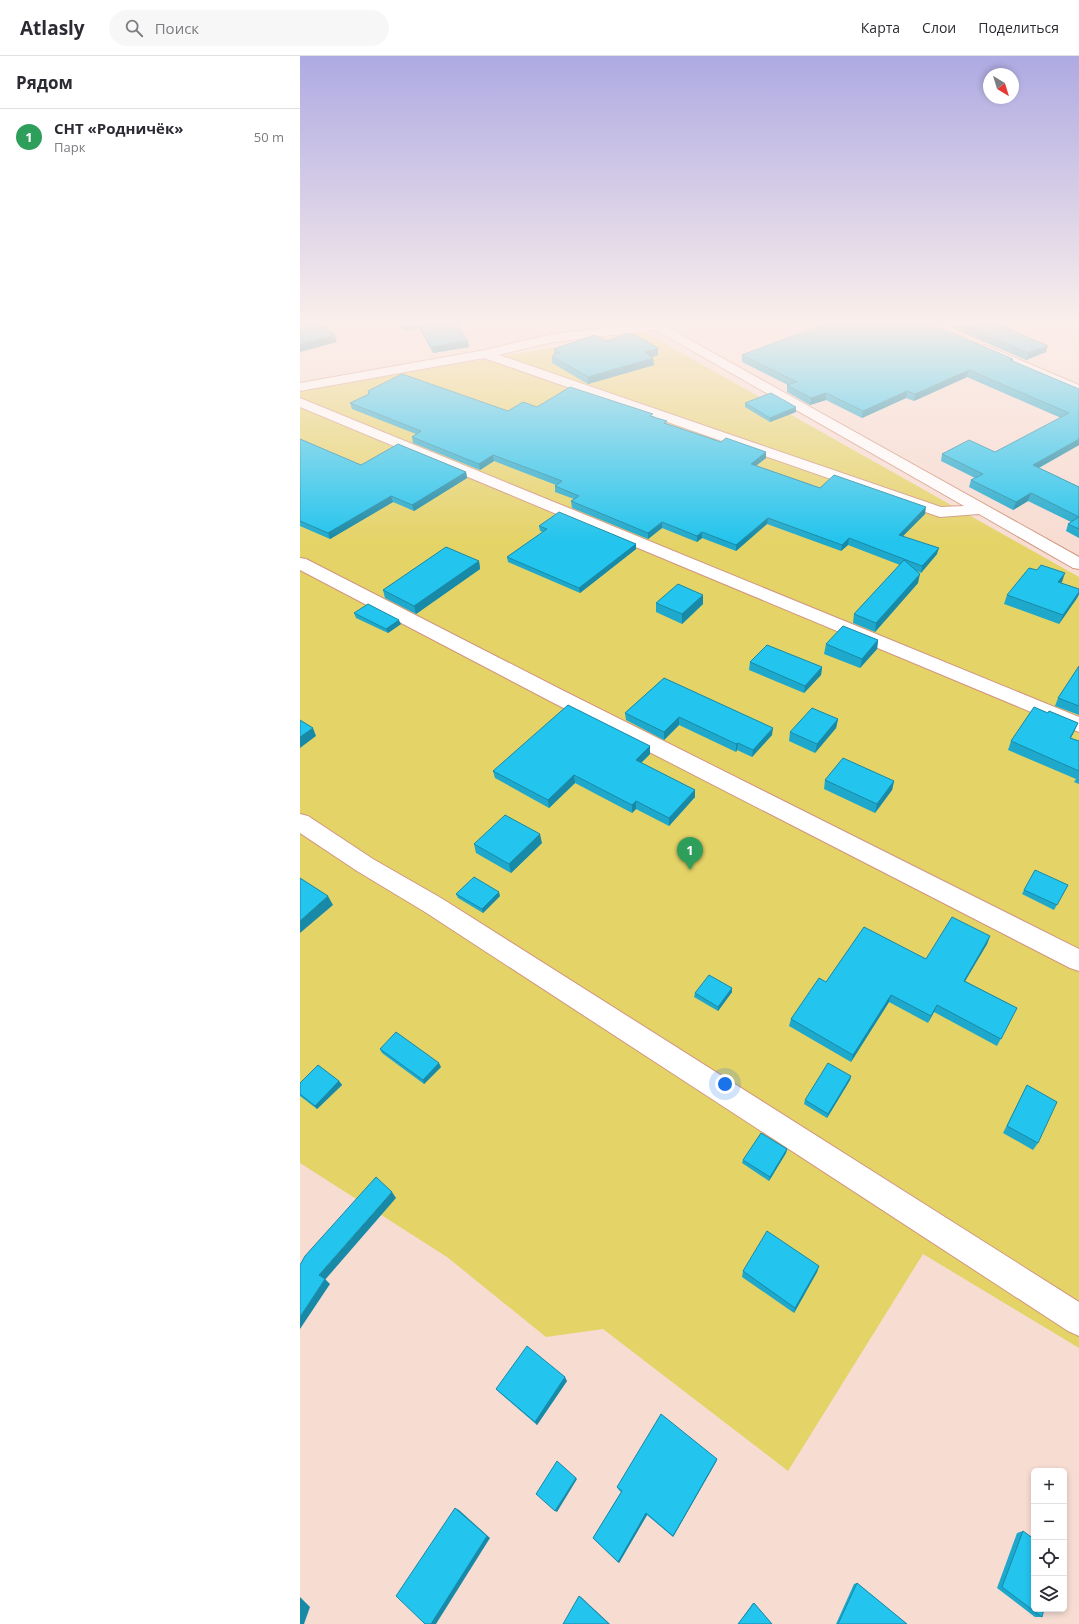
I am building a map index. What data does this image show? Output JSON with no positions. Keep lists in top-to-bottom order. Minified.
{"north":"bottom right","page":{"header":"Atlasly","search":"Поиск","nav":["Карта","Слои","Поделиться"],"heading":"Рядом","list":[{"mark":"1","name":"СНТ «Родничёк»","note":"Парк","value":"50 m"}],"pins":"1","map_buttons":["+","−"]}}
